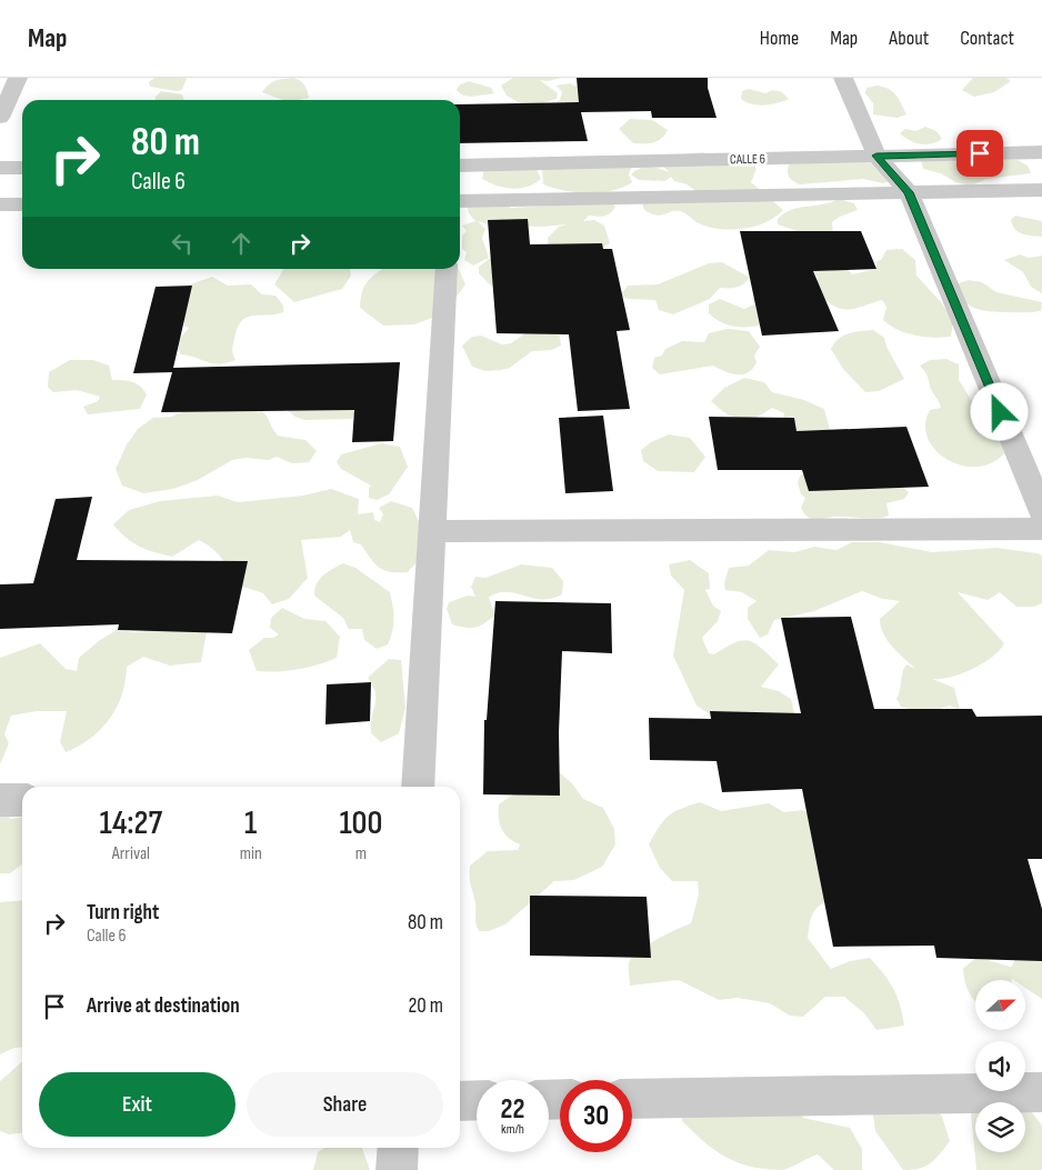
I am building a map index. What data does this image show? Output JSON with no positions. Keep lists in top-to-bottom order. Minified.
{"streets":{"street":["CALLE 6"]},"north":"right","page":{"header":"Map","nav":["Home","Map","About","Contact"],"turn":["80 m","Calle 6"],"eta":["14:27","Arrival","1","min","100","m"],"list":[{"name":"Turn right","note":"Calle 6","value":"80 m"},{"name":"Arrive at destination","value":"20 m"}],"buttons":["Exit","Share"],"speed":"22 km/h","limit":"30"}}
